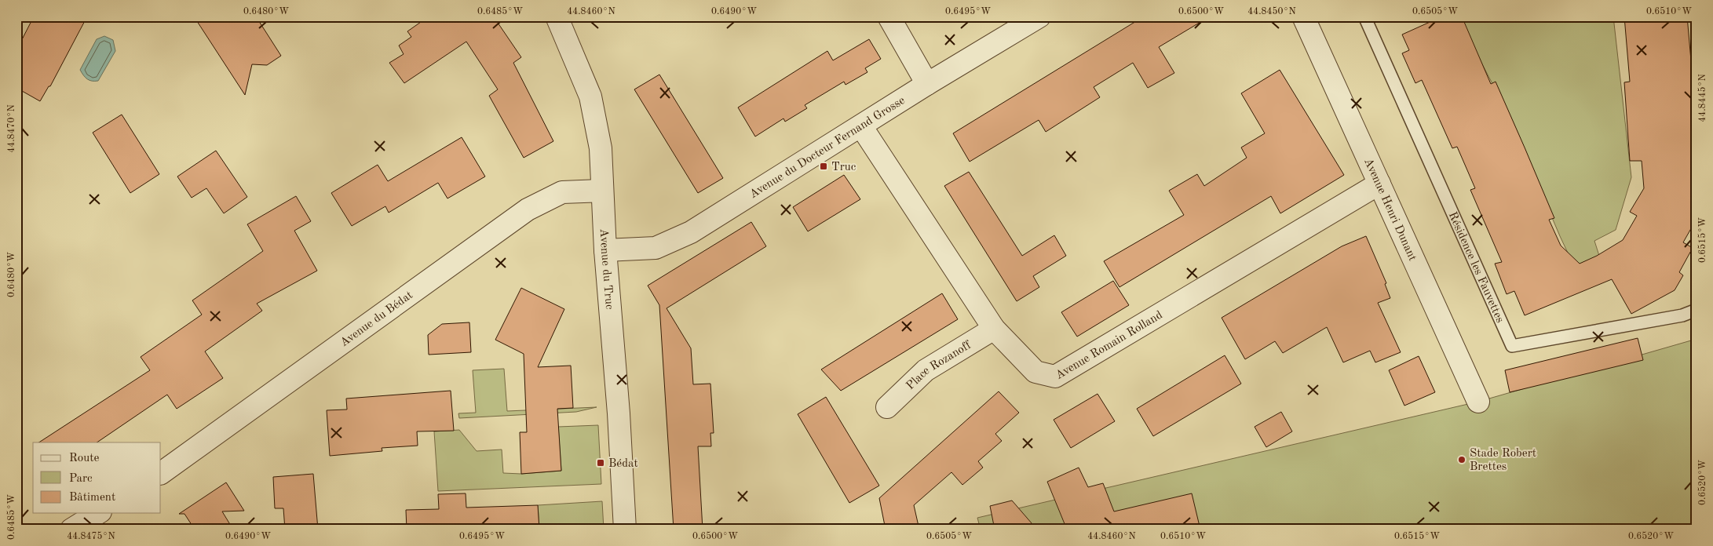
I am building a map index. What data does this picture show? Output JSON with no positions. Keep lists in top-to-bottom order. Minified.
{"streets":{"street":["Avenue du Docteur Fernand Grosse","Avenue Henri Dunant","Avenue du Truc","Avenue du Bédat","Avenue Romain Rolland","Place Rozanoff"],"lane":["Résidence les Fauvettes"]},"crossings":[["Avenue du Docteur Fernand Grosse","Avenue du Truc"],["Avenue du Docteur Fernand Grosse","Avenue Romain Rolland"],["Avenue Henri Dunant","Avenue Romain Rolland"],["Avenue du Truc","Avenue du Bédat"],["Avenue Romain Rolland","Place Rozanoff"]],"places":{"transit":["Truc","Bédat"],"other":["Stade Robert Brettes"]},"legend":["Route","Parc","Bâtiment"],"coordinates":["0.6480°W","0.6485°W","44.8460°N","0.6490°W","0.6495°W","0.6500°W","44.8450°N","0.6505°W","0.6510°W","44.8445°N","44.8470°N","0.6515°W","0.6520°W","44.8475°N"]}
